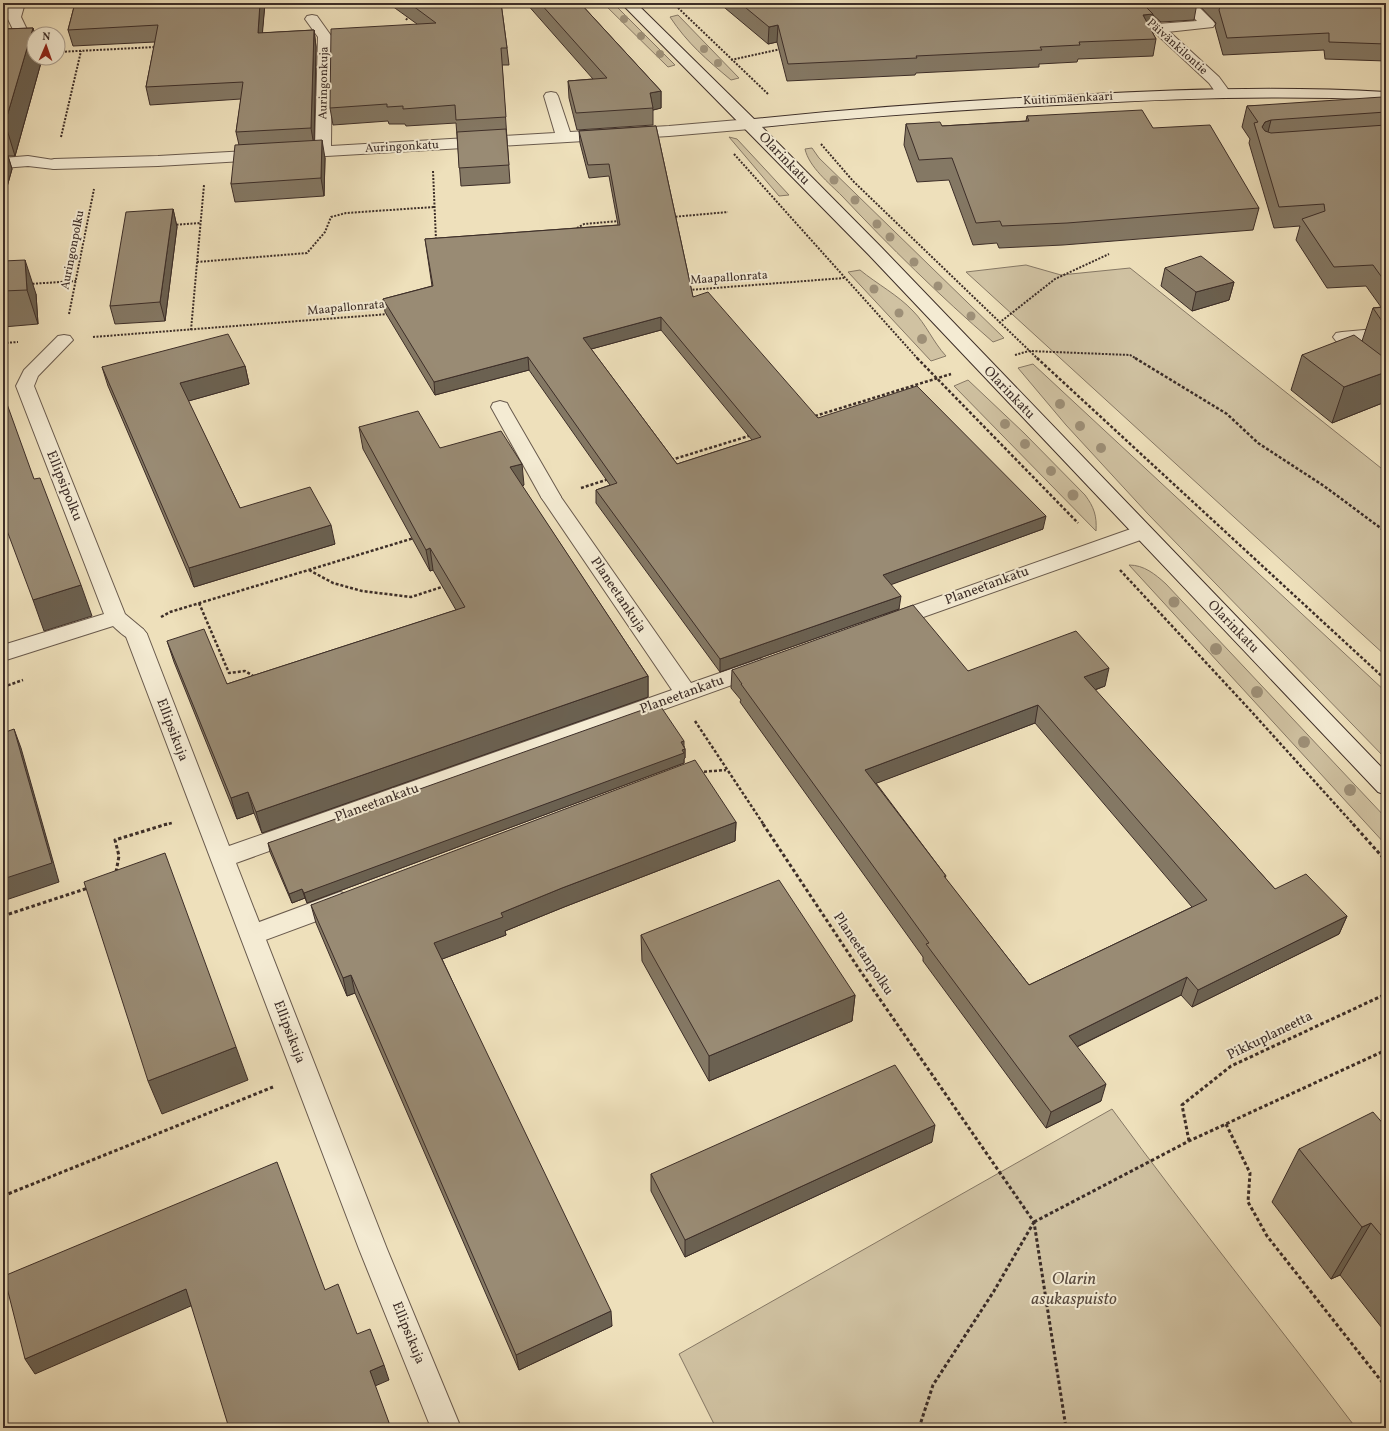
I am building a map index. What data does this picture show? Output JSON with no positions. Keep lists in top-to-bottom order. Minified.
{"streets":{"street":["Päivänkilontie","Auringonkuja","Kuitinmäenkaari","Auringonkatu","Olarinkatu","Ellipsipolku","Planeetankatu","Planeetankuja","Ellipsikuja"],"path":["Auringonpolku","Maapallonrata","Planeetanpolku","Pikkuplaneetta"]},"crossings":[["Päivänkilontie","Kuitinmäenkaari"],["Auringonkuja","Auringonkatu"],["Kuitinmäenkaari","Auringonkatu"],["Kuitinmäenkaari","Olarinkatu"],["Auringonkatu","Olarinkatu"],["Auringonkatu","Auringonpolku"],["Olarinkatu","Planeetankatu"],["Auringonpolku","Maapallonrata"],["Auringonpolku","Ellipsipolku"],["Maapallonrata","Ellipsipolku"],["Ellipsipolku","Ellipsikuja"],["Planeetankatu","Planeetankuja"],["Planeetankatu","Ellipsikuja"],["Planeetankatu","Planeetanpolku"],["Planeetankuja","Planeetanpolku"]],"parks":["Olarin asukaspuisto"],"north":"top"}
